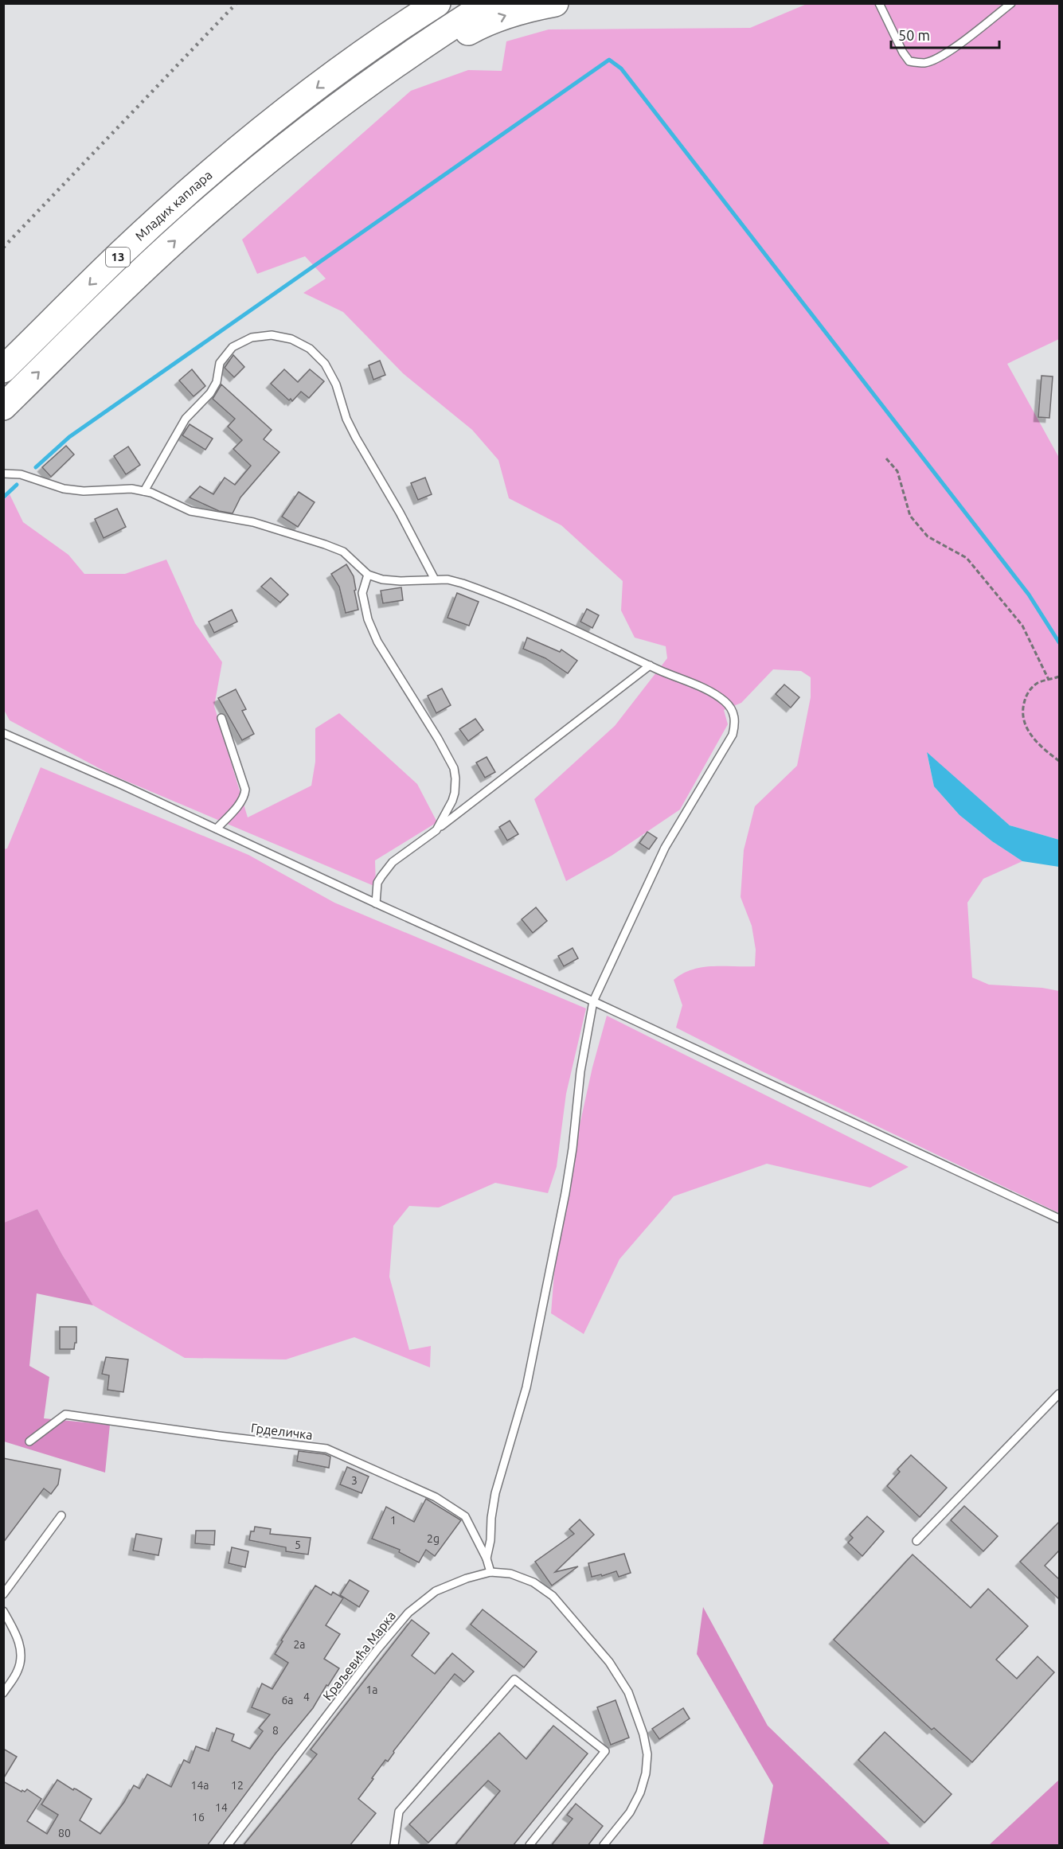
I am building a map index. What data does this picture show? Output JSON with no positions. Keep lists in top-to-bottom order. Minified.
{"streets":{"highway":["Младих каплара","13"],"lane":["Грделичка","Краљевића Марка"]},"crossings":[["Младих каплара","13"],["Грделичка","Краљевића Марка"]],"house_numbers":["3","1","2g","5","2a","1a","4","6a","8","14a","12","14","16","80"],"scale_bar":"50 m"}
